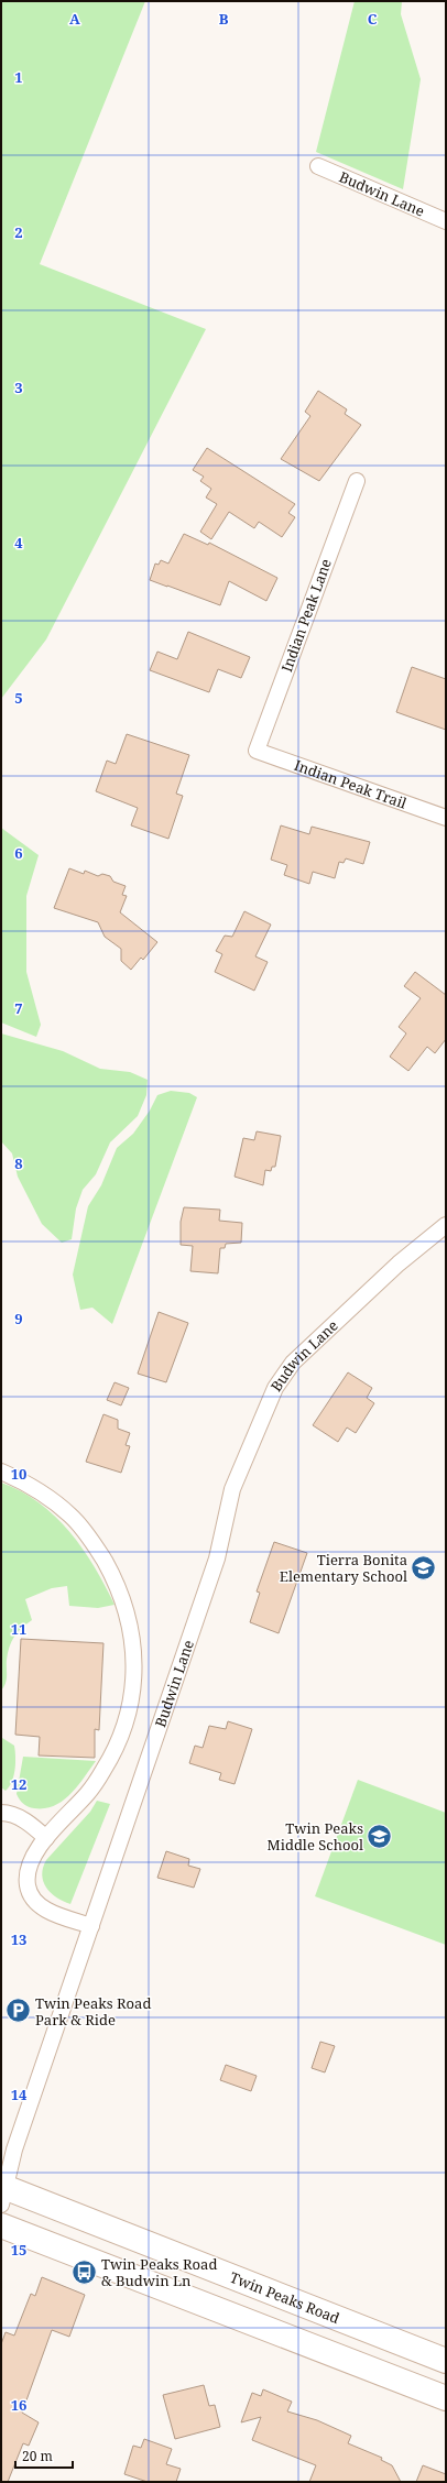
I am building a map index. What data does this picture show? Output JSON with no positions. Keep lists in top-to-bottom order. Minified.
{"streets":{"main road":["Twin Peaks Road"],"street":["Budwin Lane","Indian Peak Lane","Indian Peak Trail"]},"crossings":[["Budwin Lane","Twin Peaks Road"],["Indian Peak Lane","Indian Peak Trail"]],"places":{"school or university":["Tierra Bonita Elementary School","Twin Peaks Middle School"],"parking":["Twin Peaks Road Park & Ride"],"bus stop":["Twin Peaks Road & Budwin Ln"]},"scale_bar":"20 m","grid":{"columns":["A","B","C"],"rows":["1","2","3","4","5","6","7","8","9","10","11","12","13","14","15","16"]}}
